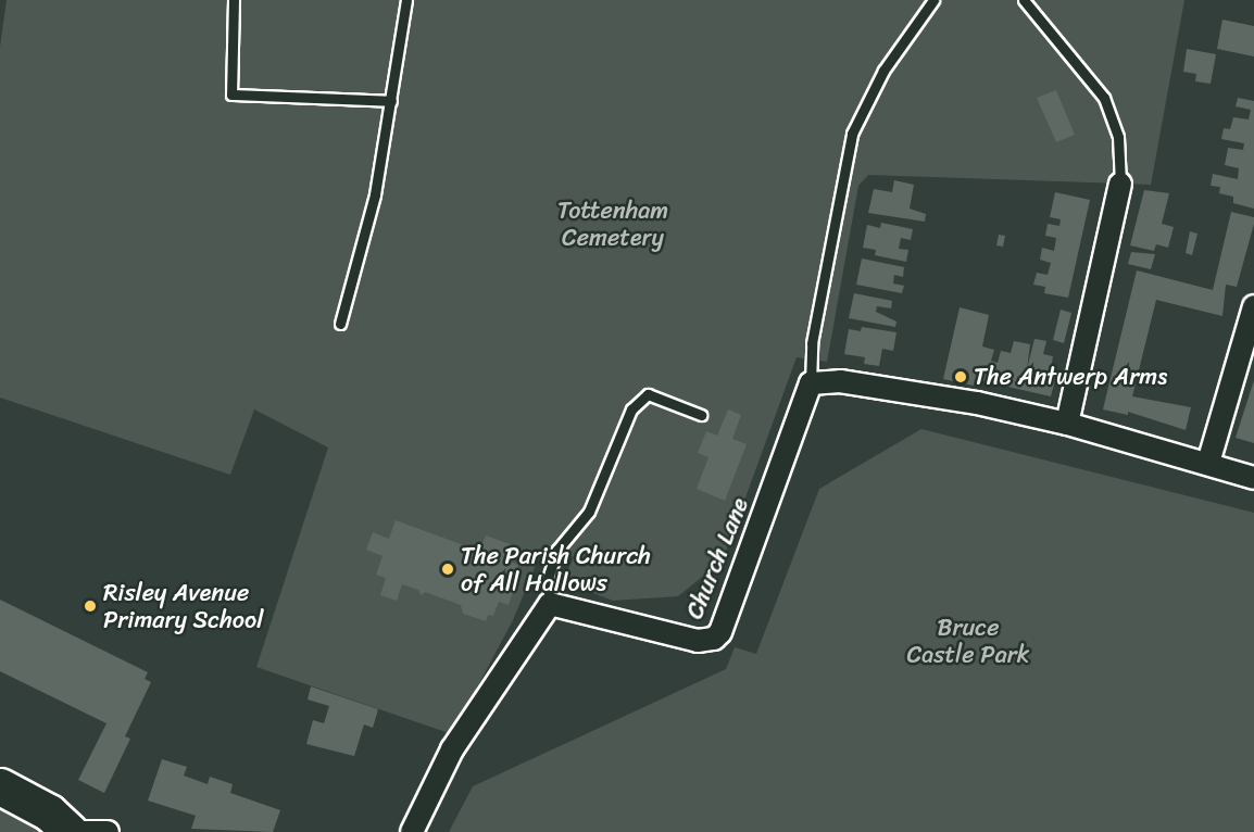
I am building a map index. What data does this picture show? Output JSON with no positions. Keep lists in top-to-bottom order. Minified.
{"streets":{"street":["Church Lane"]},"parks":["Tottenham Cemetery","Bruce Castle Park"],"places":["The Antwerp Arms","The Parish Church of All Hallows","Risley Avenue Primary School"]}
